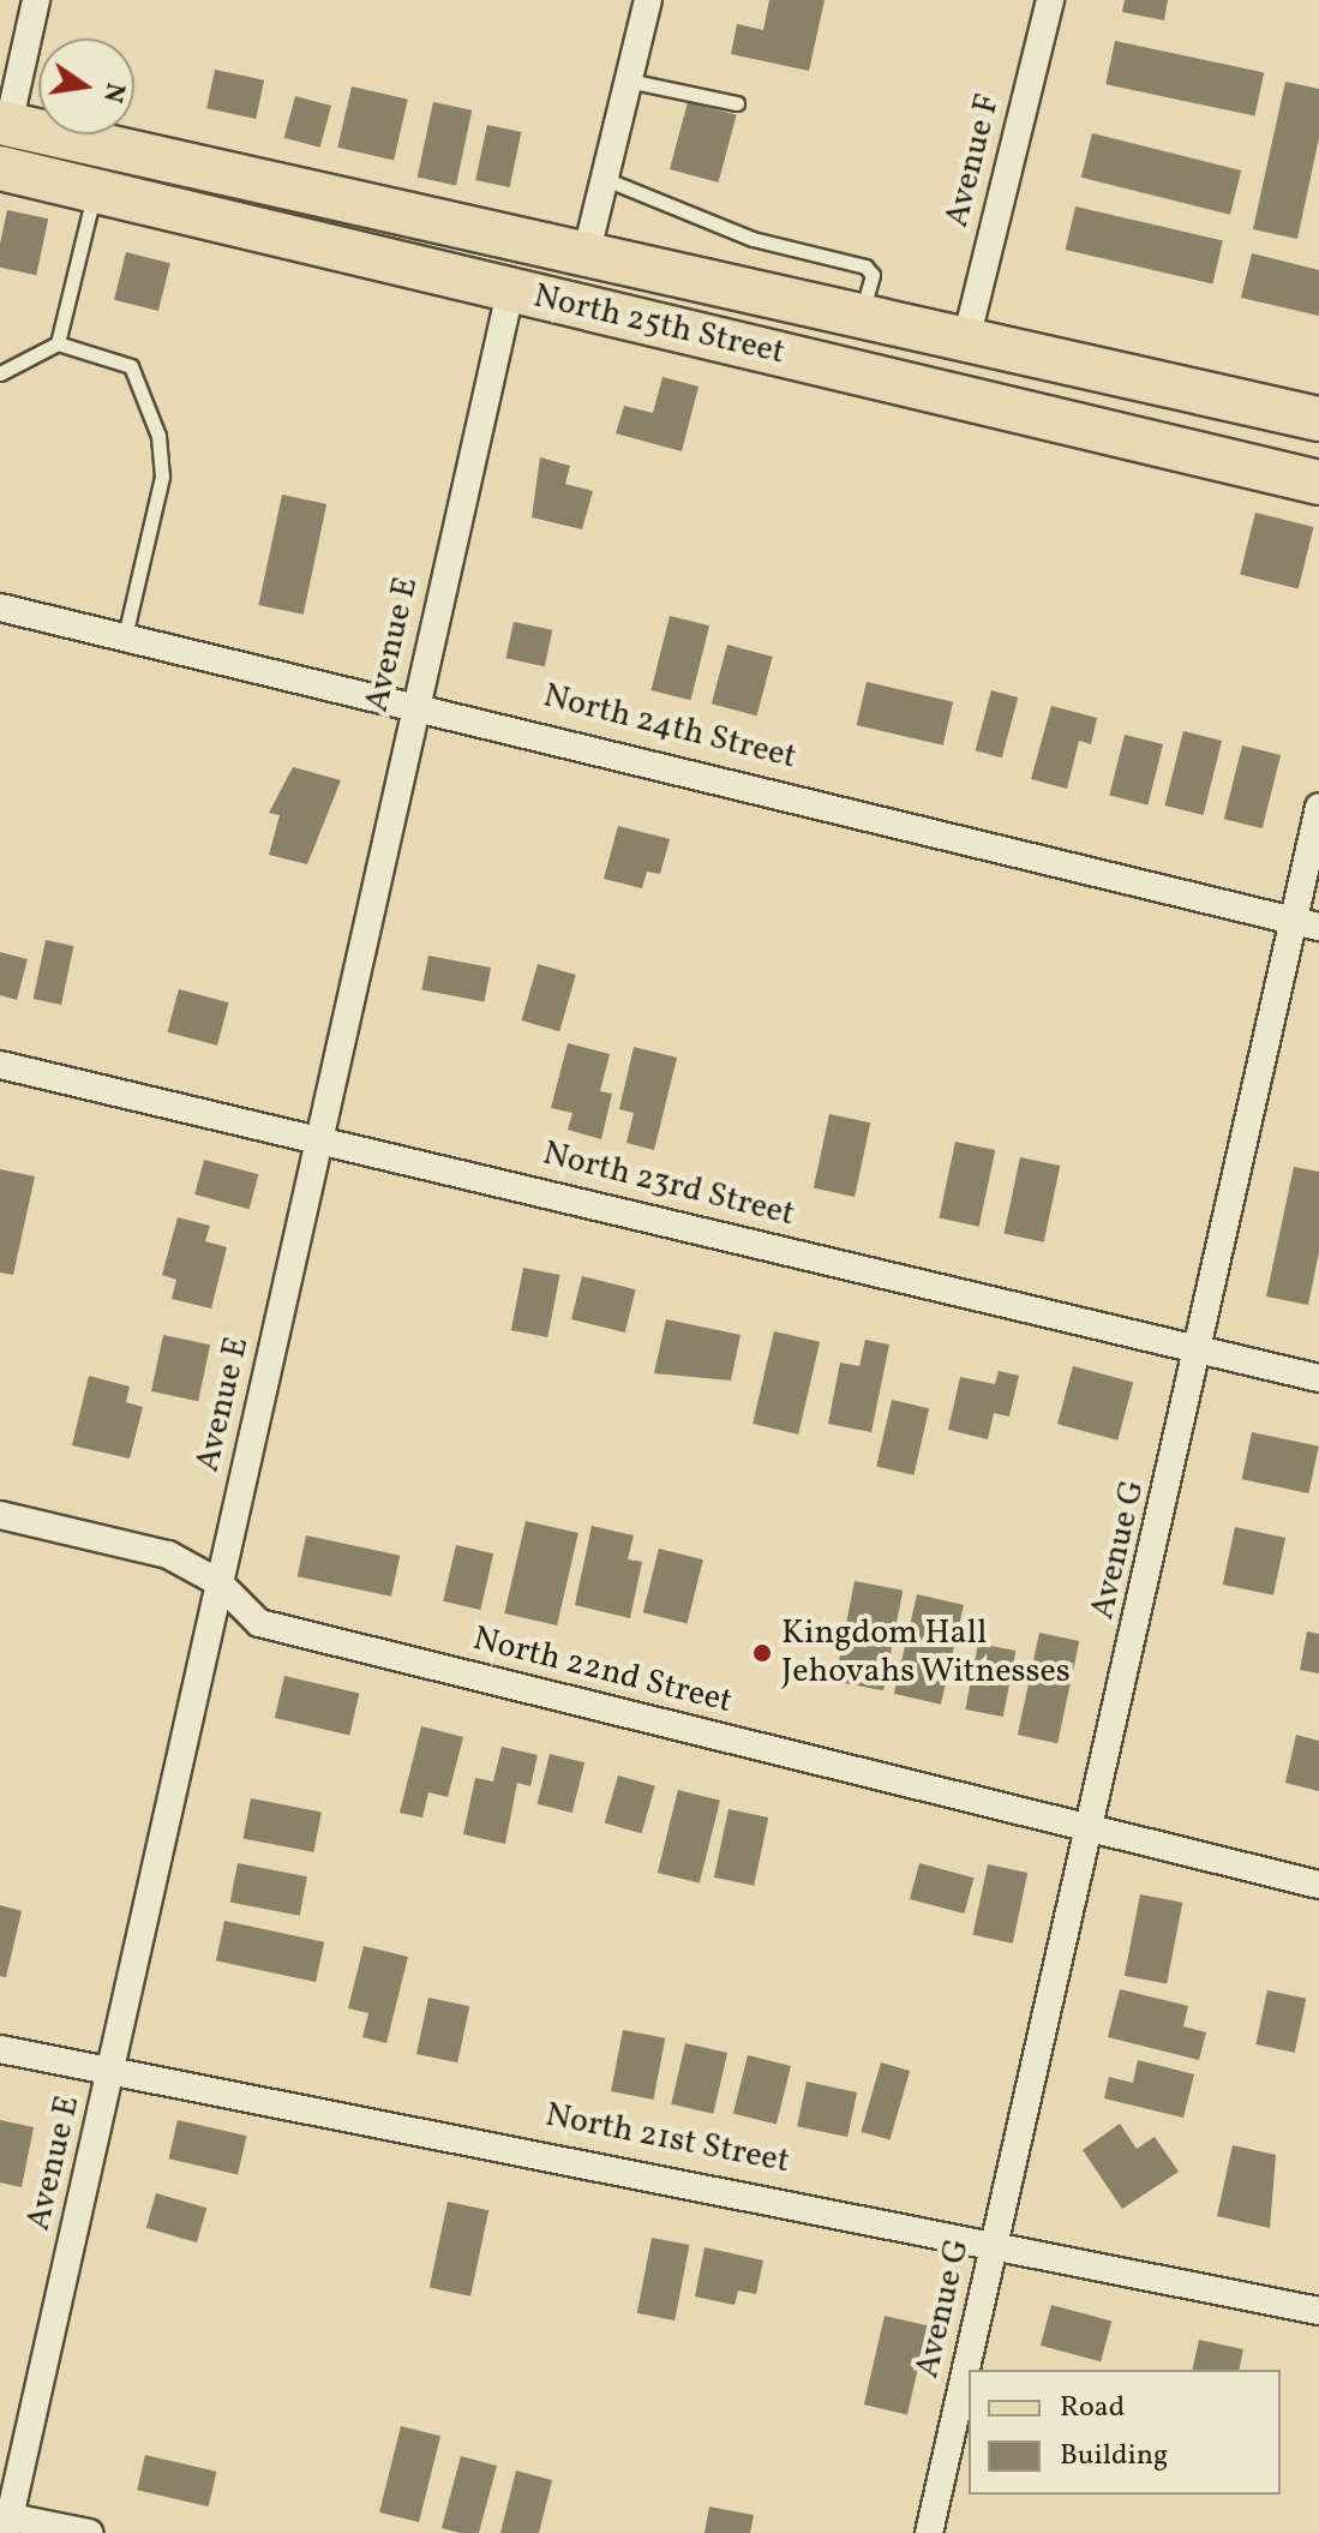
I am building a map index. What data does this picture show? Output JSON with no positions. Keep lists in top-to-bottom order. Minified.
{"streets":{"main road":["North 25th Street"],"street":["Avenue F","Avenue E","North 24th Street","North 23rd Street","Avenue G","North 22nd Street","North 21st Street"]},"crossings":[["Avenue F","North 25th Street"],["North 25th Street","Avenue E"],["Avenue E","North 24th Street"],["Avenue E","North 23rd Street"],["Avenue E","North 22nd Street"],["Avenue E","North 21st Street"],["North 24th Street","Avenue G"],["North 23rd Street","Avenue G"],["Avenue G","North 22nd Street"],["Avenue G","North 21st Street"]],"places":["Kingdom Hall Jehovahs Witnesses"],"legend":["Road","Building"],"north":"right"}
